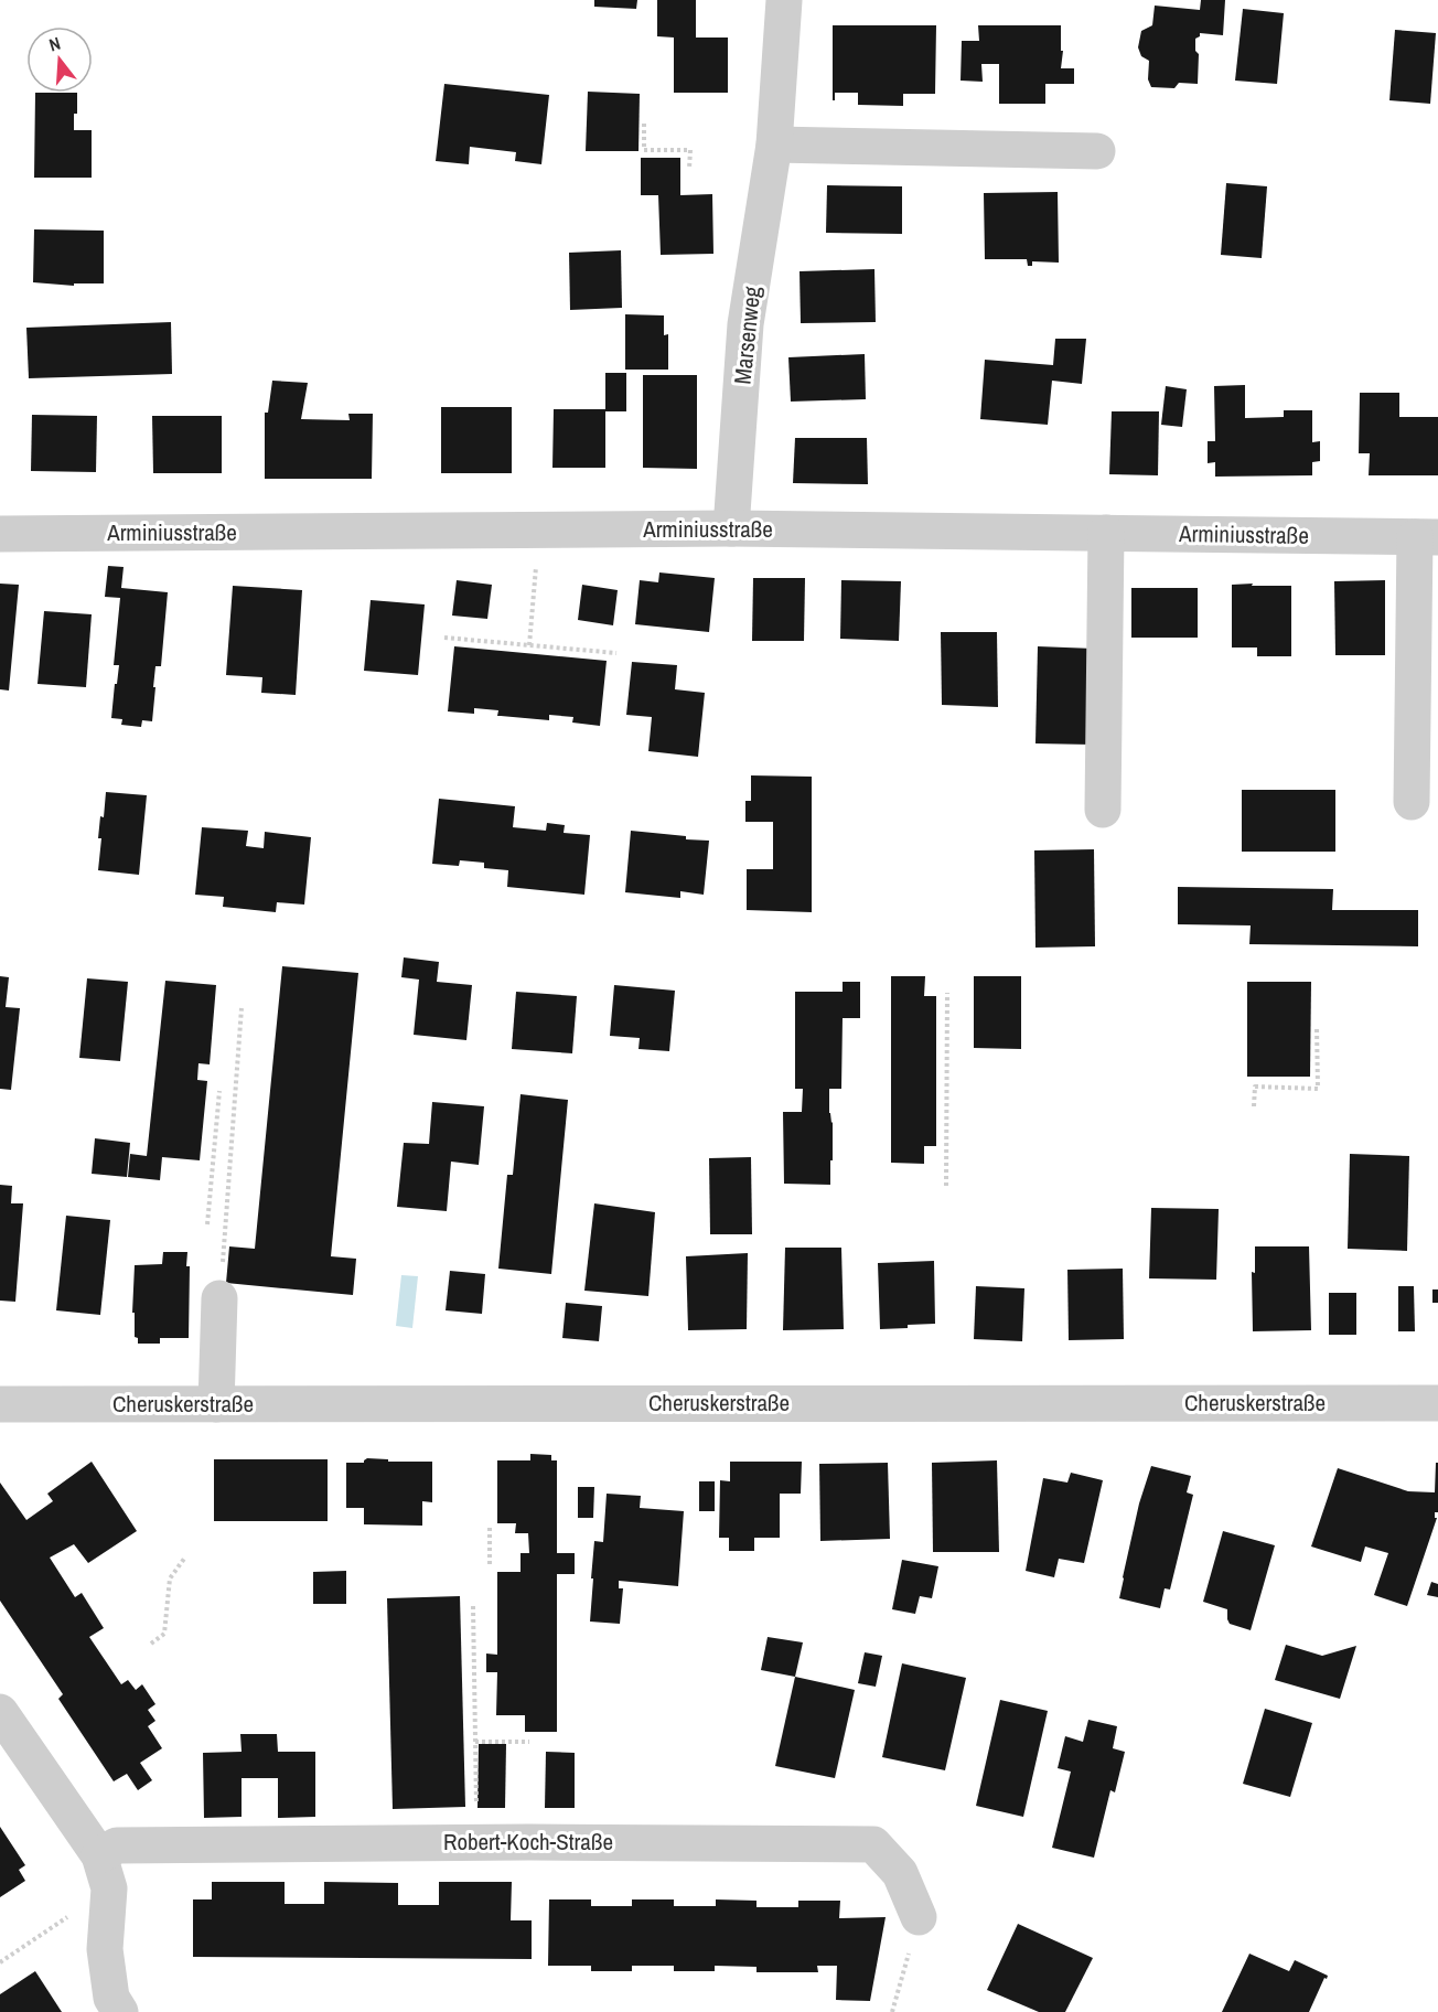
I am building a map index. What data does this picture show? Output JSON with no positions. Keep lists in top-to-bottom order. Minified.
{"streets":{"street":["Marsenweg","Arminiusstraße","Cheruskerstraße","Robert-Koch-Straße"]},"crossings":[["Marsenweg","Arminiusstraße"]],"north":"top"}
